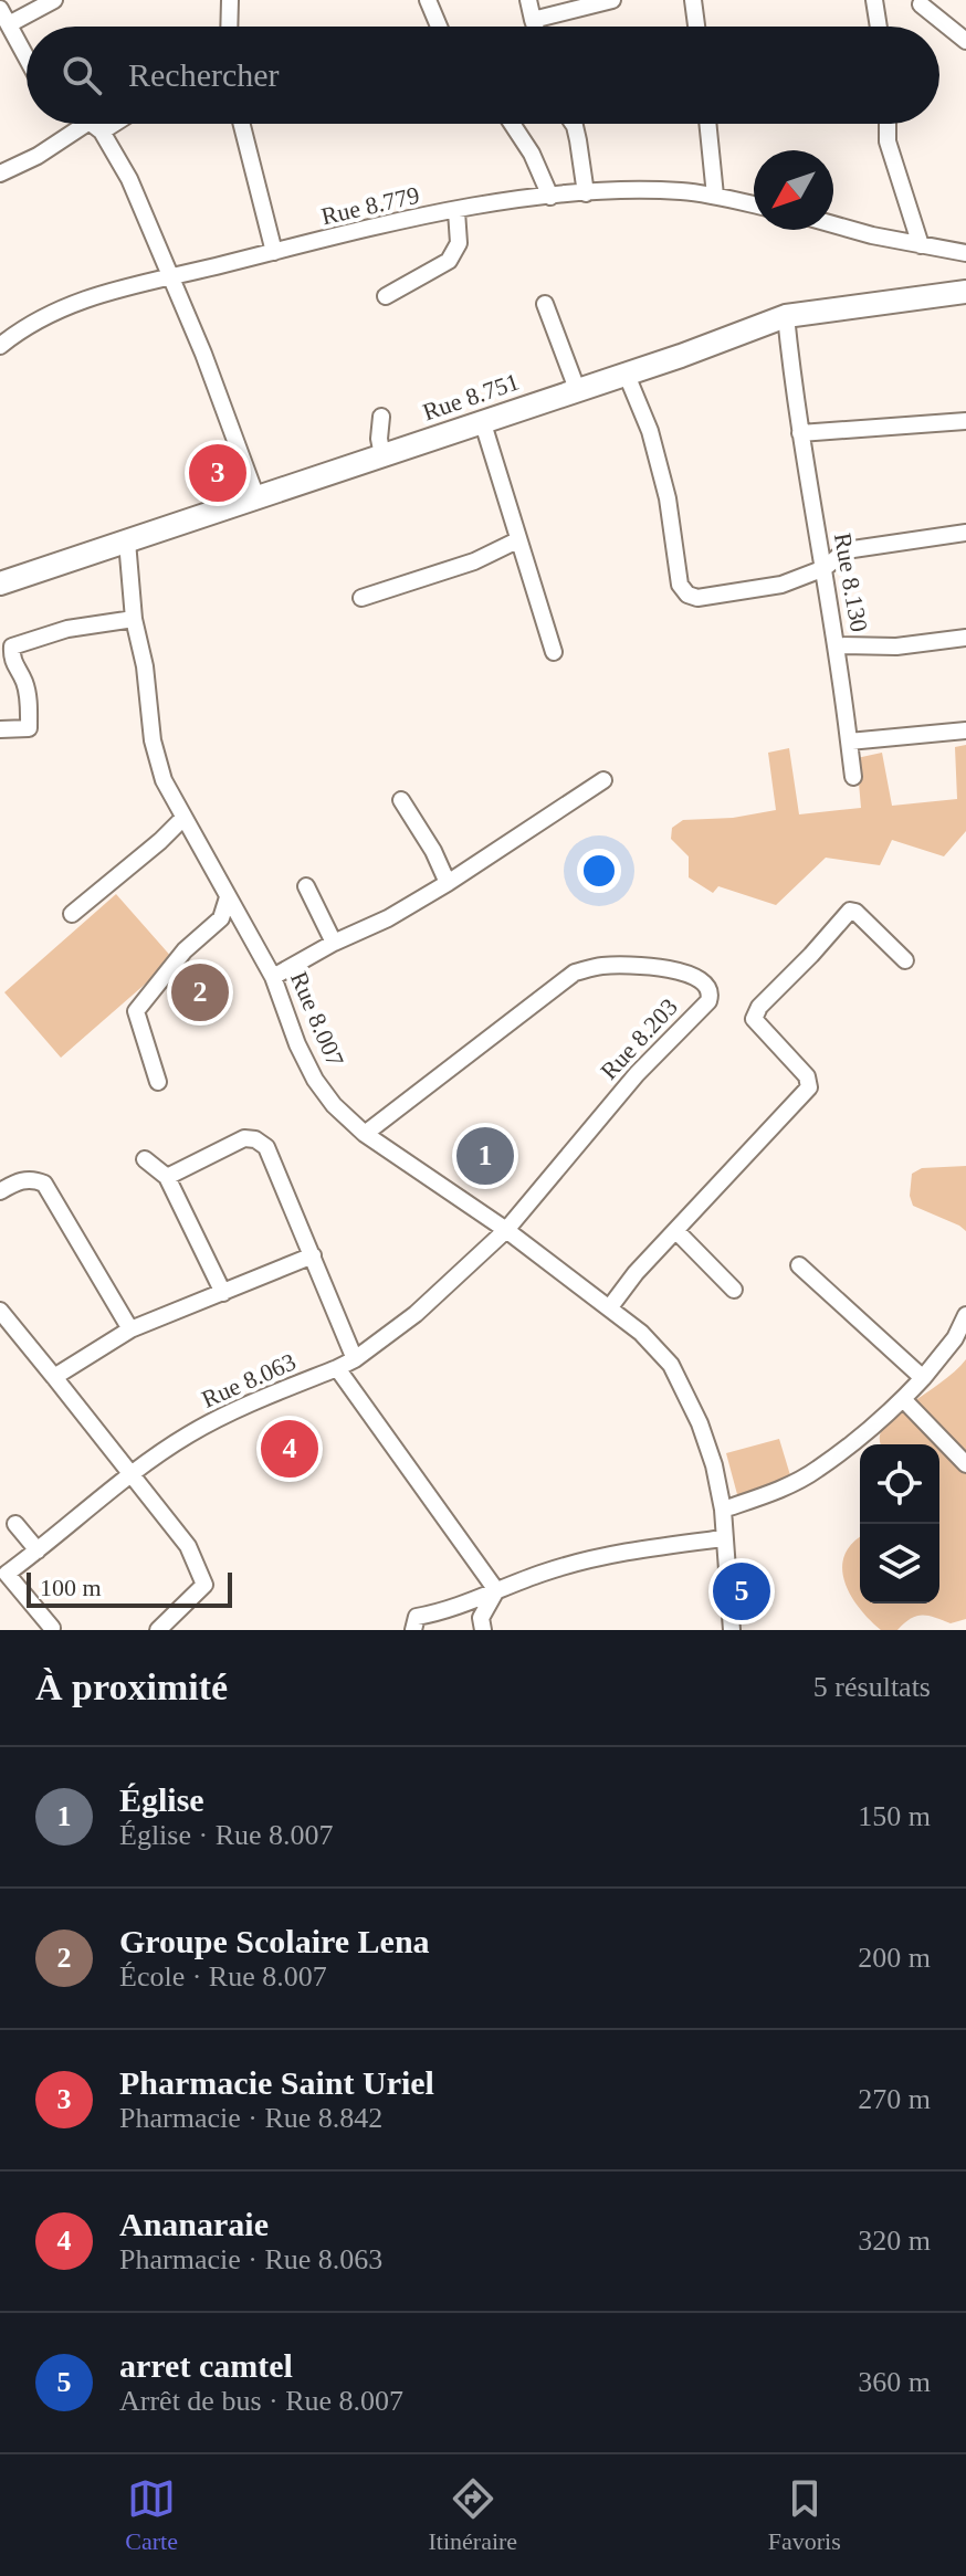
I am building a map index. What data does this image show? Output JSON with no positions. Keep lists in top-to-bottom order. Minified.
{"streets":{"main road":["Rue 8.751"],"street":["Rue 8.779","Rue 8.130","Rue 8.007","Rue 8.203","Rue 8.063"]},"crossings":[["Rue 8.751","Rue 8.130"],["Rue 8.751","Rue 8.007"],["Rue 8.007","Rue 8.203"],["Rue 8.007","Rue 8.063"],["Rue 8.203","Rue 8.063"]],"scale_bar":"100 m","north":"bottom left","page":{"search":"Rechercher","pins":["3","2","1","4","5"],"scale":"100 m","heading":["À proximité","5 résultats"],"list":[{"mark":"1","name":"Église","note":"Église · Rue 8.007","value":"150 m"},{"mark":"2","name":"Groupe Scolaire Lena","note":"École · Rue 8.007","value":"200 m"},{"mark":"3","name":"Pharmacie Saint Uriel","note":"Pharmacie · Rue 8.842","value":"270 m"},{"mark":"4","name":"Ananaraie","note":"Pharmacie · Rue 8.063","value":"320 m"},{"mark":"5","name":"arret camtel","note":"Arrêt de bus · Rue 8.007","value":"360 m"}],"nav":["Carte","Itinéraire","Favoris"]}}
